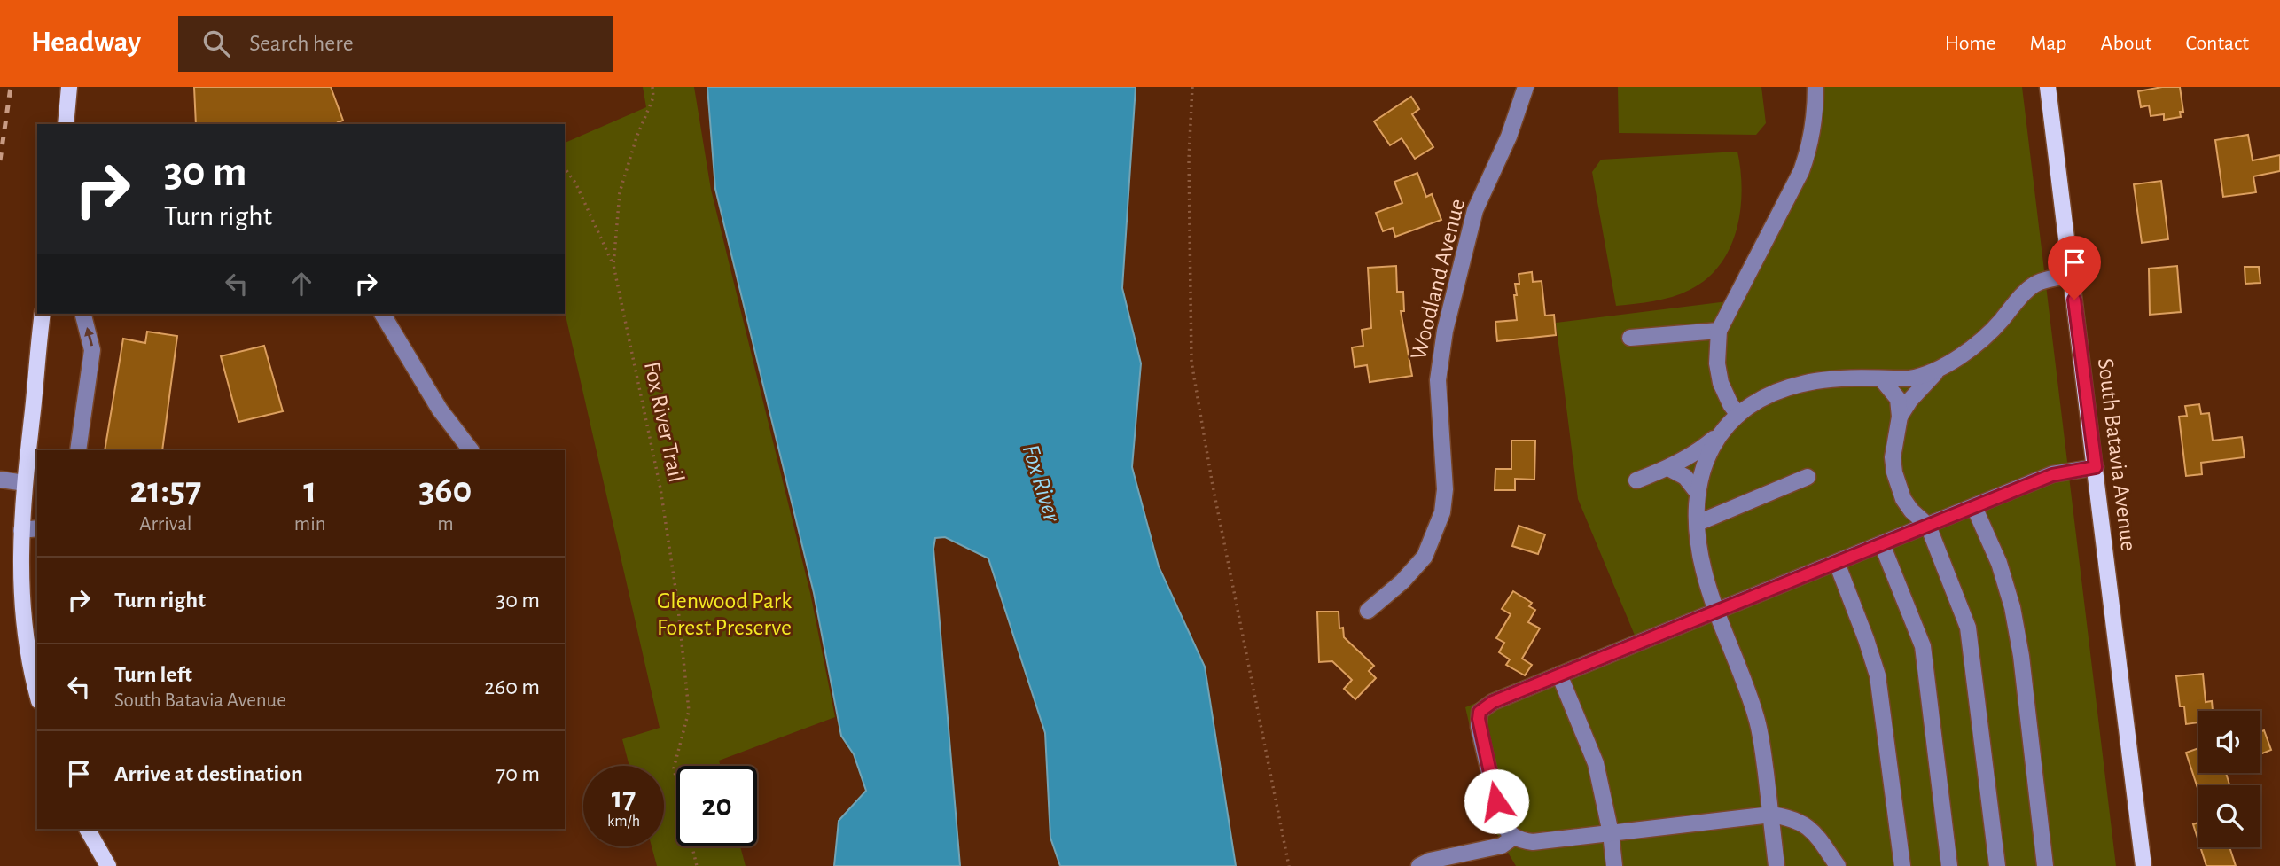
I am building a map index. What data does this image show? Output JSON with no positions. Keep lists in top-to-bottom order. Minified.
{"streets":{"main road":["South Batavia Avenue"],"street":["Woodland Avenue"],"path":["Fox River Trail"]},"water":["Fox River"],"parks":["Glenwood Park Forest Preserve"],"page":{"header":"Headway","search":"Search here","nav":["Home","Map","About","Contact"],"turn":["30 m","Turn right"],"eta":["21:57","Arrival","1","min","360","m"],"list":[{"name":"Turn right","value":"30 m"},{"name":"Turn left","note":"South Batavia Avenue","value":"260 m"},{"name":"Arrive at destination","value":"70 m"}],"speed":"17 km/h","limit":"20"}}
